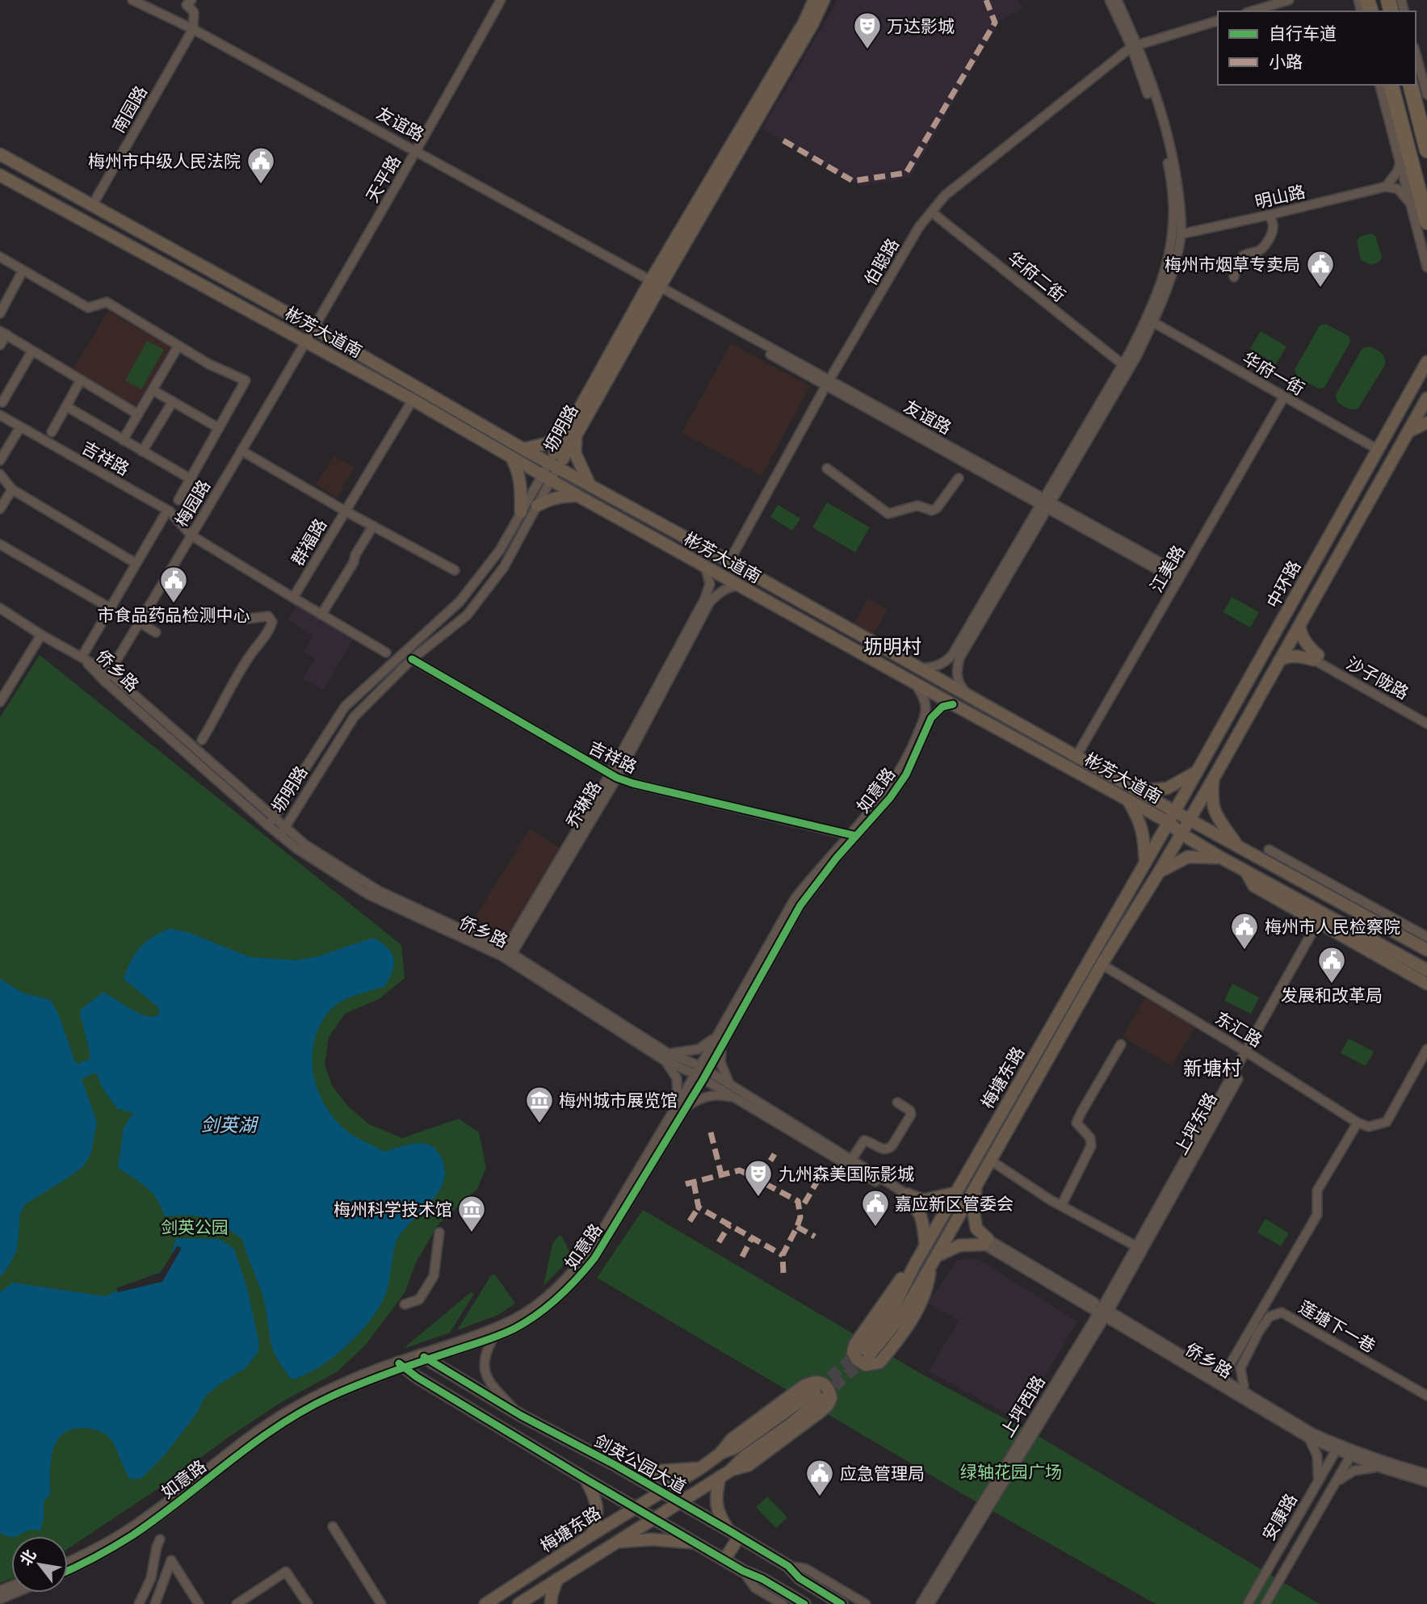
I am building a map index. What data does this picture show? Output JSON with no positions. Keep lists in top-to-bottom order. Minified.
{"streets":{"main road":["彬芳大道南","坜明路","中环路","梅塘东路","剑英公园大道"],"street":["南园路","友谊路","天平路","明山路","伯聪路","华府二街","华府一街","吉祥路","梅园路","群福路","江美路","侨乡路","沙子陇路","如意路","乔琳路","东汇路","上坪东路","莲塘下一巷","上坪西路","安康路"]},"crossings":[["南园路","友谊路"],["南园路","彬芳大道南"],["友谊路","天平路"],["友谊路","伯聪路"],["友谊路","坜明路"],["友谊路","江美路"],["天平路","彬芳大道南"],["天平路","梅园路"],["伯聪路","华府二街"],["伯聪路","彬芳大道南"],["彬芳大道南","坜明路"],["彬芳大道南","梅园路"],["彬芳大道南","群福路"],["彬芳大道南","江美路"],["彬芳大道南","中环路"],["彬芳大道南","梅塘东路"],["彬芳大道南","上坪东路"],["华府一街","江美路"],["华府一街","中环路"],["坜明路","吉祥路"],["坜明路","侨乡路"],["吉祥路","梅园路"],["吉祥路","如意路"],["吉祥路","乔琳路"],["梅园路","侨乡路"],["中环路","梅塘东路"],["侨乡路","如意路"],["侨乡路","乔琳路"],["侨乡路","上坪东路"],["侨乡路","上坪西路"],["侨乡路","安康路"],["如意路","剑英公园大道"],["东汇路","梅塘东路"],["东汇路","上坪东路"],["梅塘东路","剑英公园大道"],["上坪东路","上坪西路"]],"districts":["坜明村","新塘村"],"water":["剑英湖"],"parks":["剑英公园","绿轴花园广场"],"places":{"theatre":["万达影城","九州森美国际影城"],"public building":["梅州市中级人民法院","梅州市烟草专卖局","市食品药品检测中心","梅州市人民检察院","发展和改革局","嘉应新区管委会","应急管理局"],"museum":["梅州城市展览馆","梅州科学技术馆"]},"legend":["自行车道","小路"],"north":"top left"}
